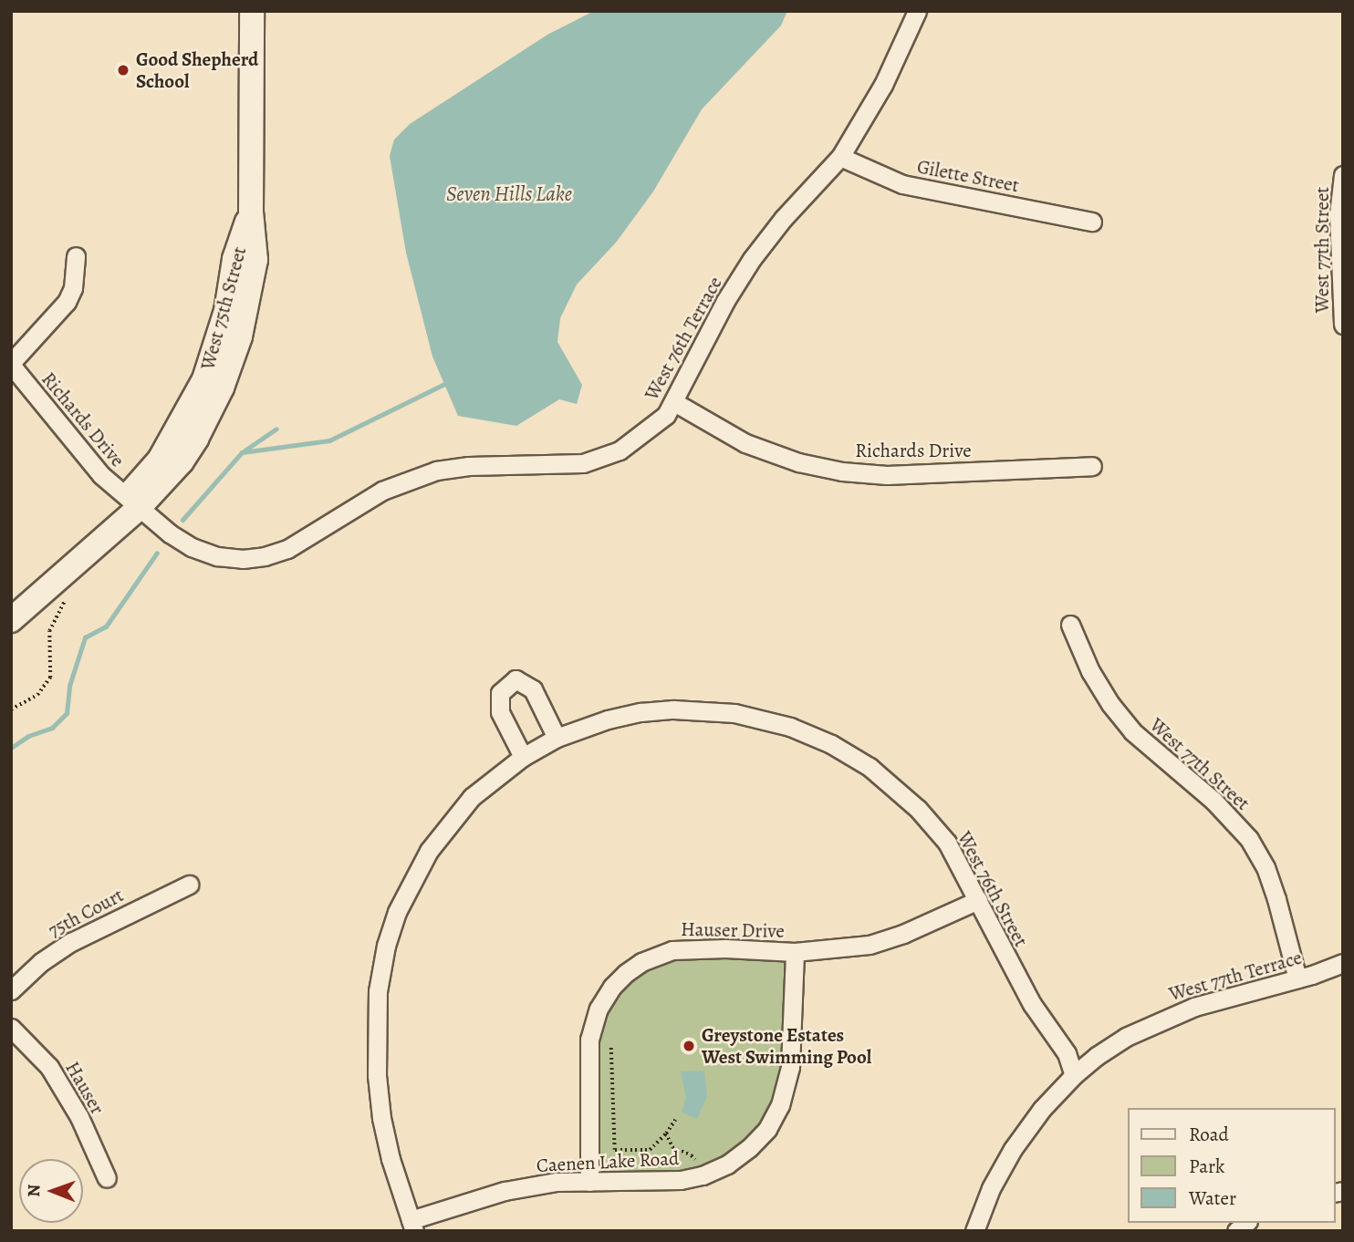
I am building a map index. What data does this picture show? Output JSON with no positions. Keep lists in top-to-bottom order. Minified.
{"streets":{"main road":["West 75th Street"],"street":["Gilette Street","West 77th Street","West 76th Terrace","Richards Drive","West 76th Street","75th Court","Hauser Drive","West 77th Terrace","Hauser","Caenen Lake Road"]},"crossings":[["Gilette Street","West 76th Terrace"],["West 77th Street","West 77th Terrace"],["West 75th Street","West 76th Terrace"],["West 75th Street","Richards Drive"],["West 76th Terrace","Richards Drive"],["West 76th Street","Hauser Drive"],["West 76th Street","West 77th Terrace"],["West 76th Street","Caenen Lake Road"],["Hauser Drive","Caenen Lake Road"]],"water":["Seven Hills Lake"],"places":["Good Shepherd School","Greystone Estates West Swimming Pool"],"legend":["Road","Park","Water"],"north":"left"}
